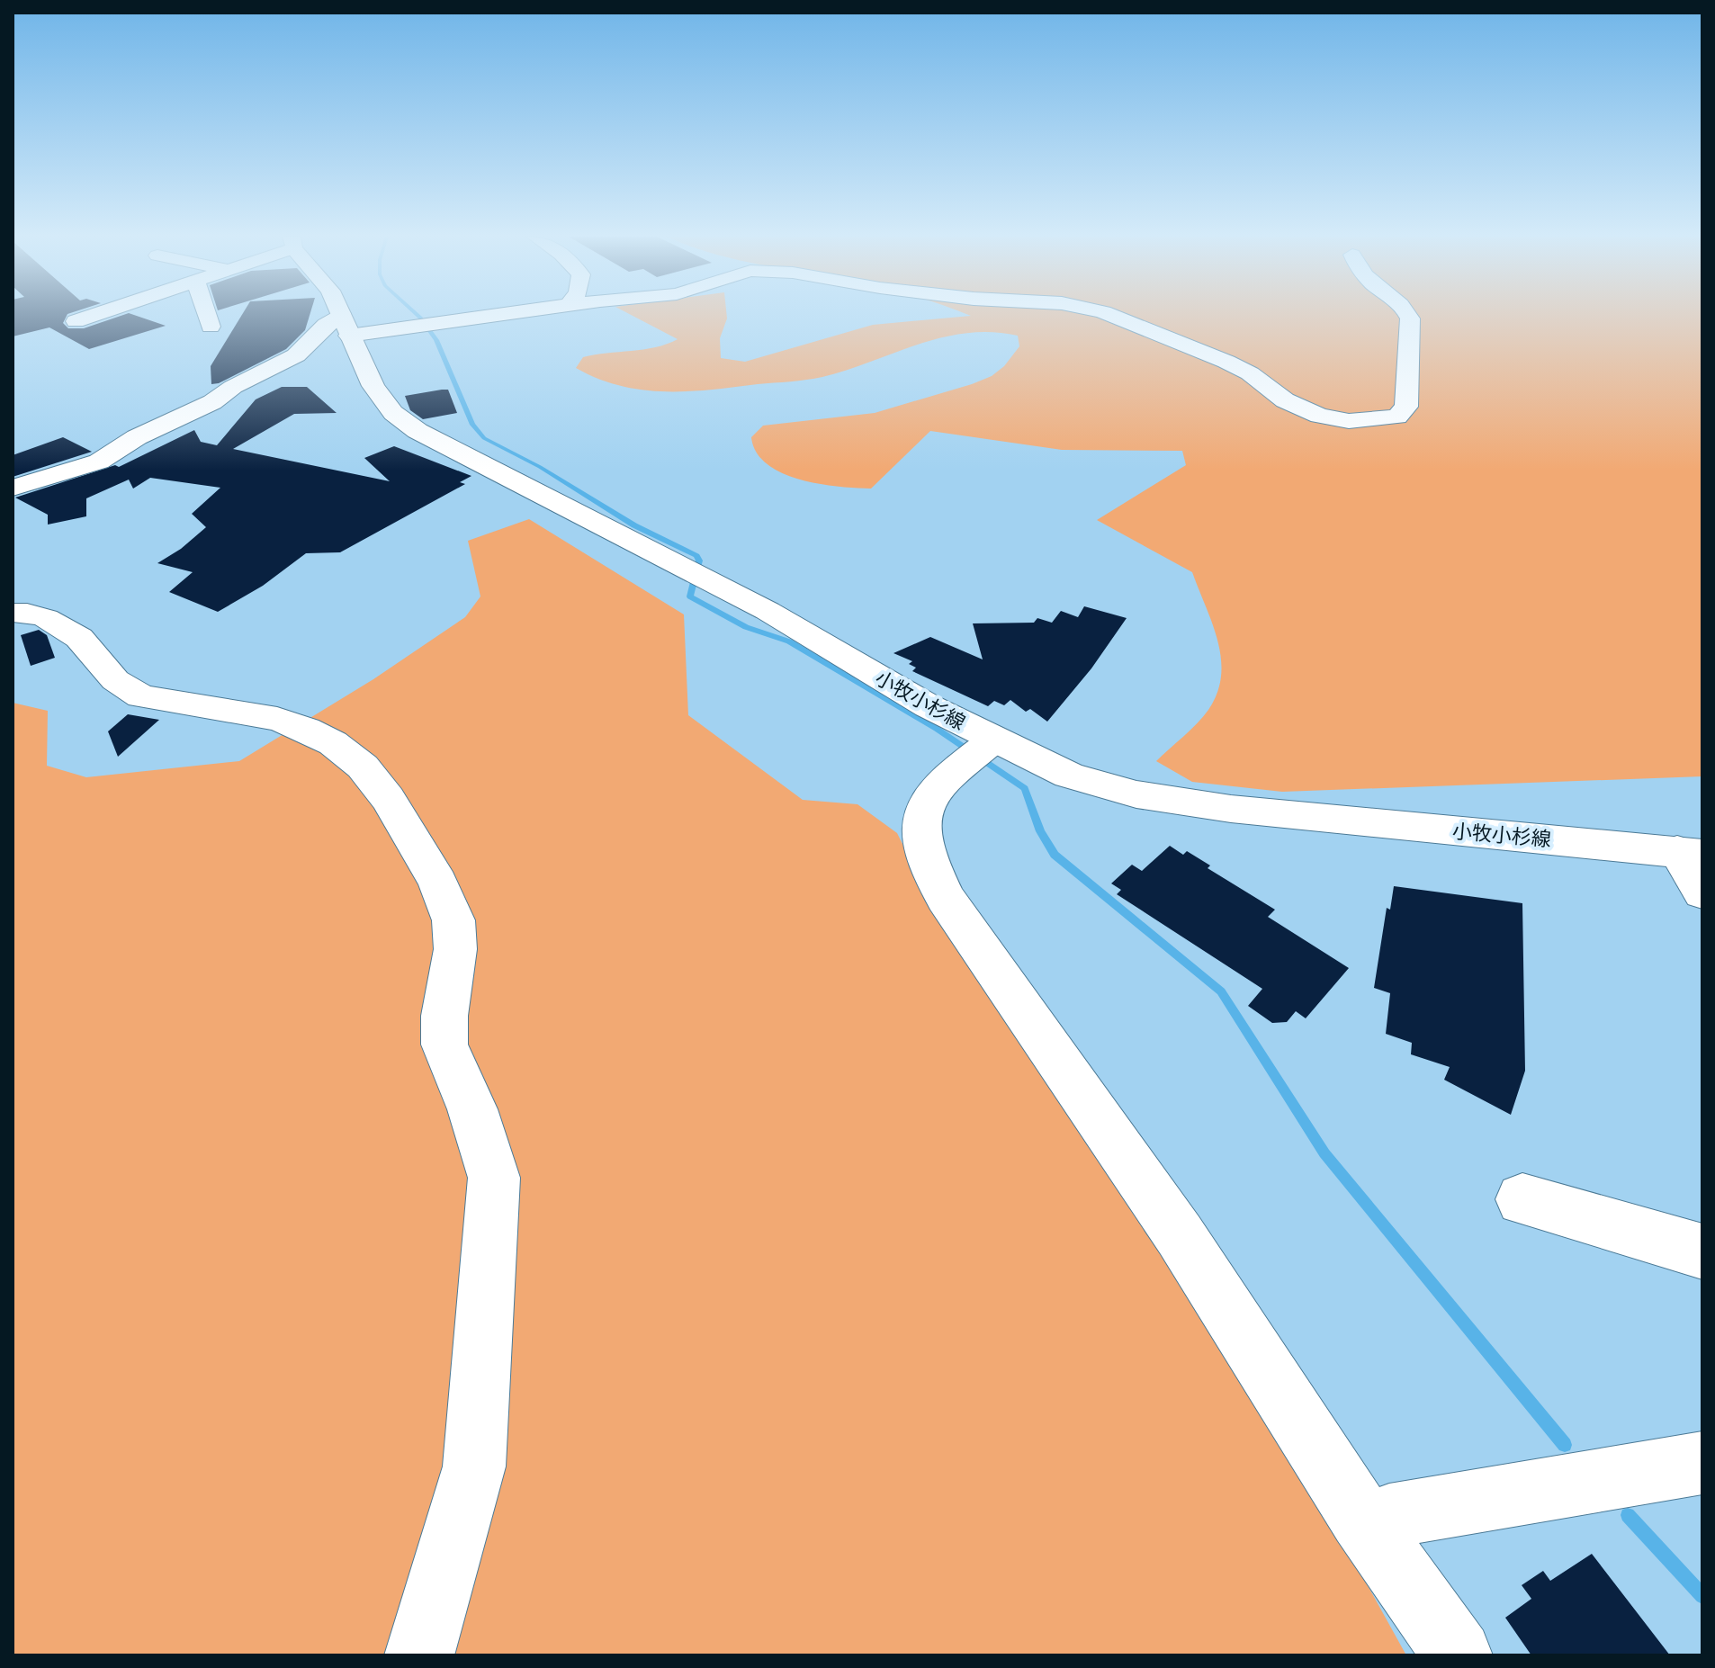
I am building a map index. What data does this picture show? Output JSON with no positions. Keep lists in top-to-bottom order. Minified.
{"streets":{"street":["小牧小杉線"]}}
